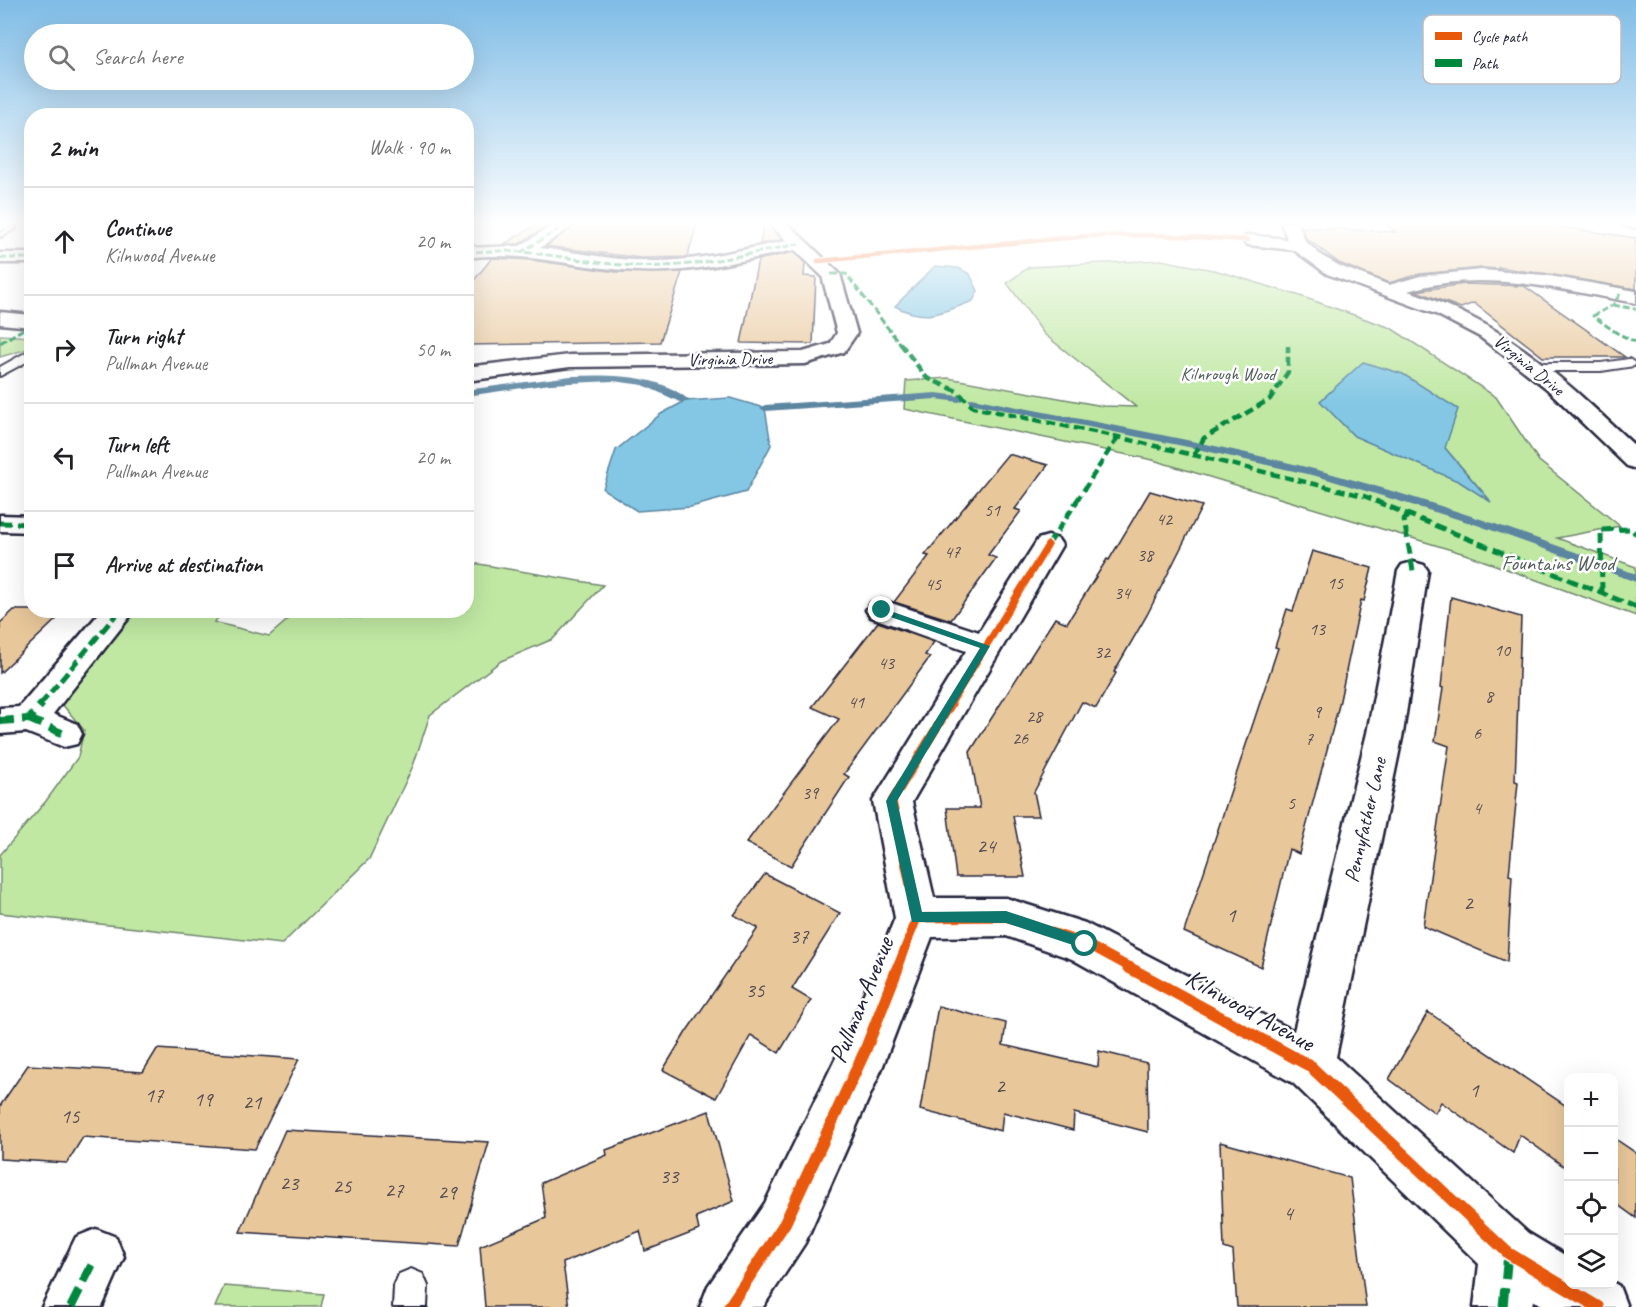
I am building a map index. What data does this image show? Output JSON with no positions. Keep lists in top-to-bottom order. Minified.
{"streets":{"street":["Virginia Drive","Pennyfather Lane","Pullman Avenue","Kilnwood Avenue"]},"crossings":[["Pennyfather Lane","Kilnwood Avenue"],["Pullman Avenue","Kilnwood Avenue"]],"parks":["Kilnrough Wood","Fountains Wood"],"house_numbers":["51","42","47","38","15","45","34","13","10","32","43","8","41","9","28","6","26","7","39","5","4","24","2","1","37","35","2","1","17","19","21","15","33","23","25","27","29","4"],"legend":["Cycle path","Path"],"page":{"search":"Search here","heading":["2 min","Walk · 90 m"],"list":[["Continue","Kilnwood Avenue","20 m"],["Turn right","Pullman Avenue","50 m"],["Turn left","Pullman Avenue","20 m"],"Arrive at destination"],"map_buttons":["+","−"]}}
